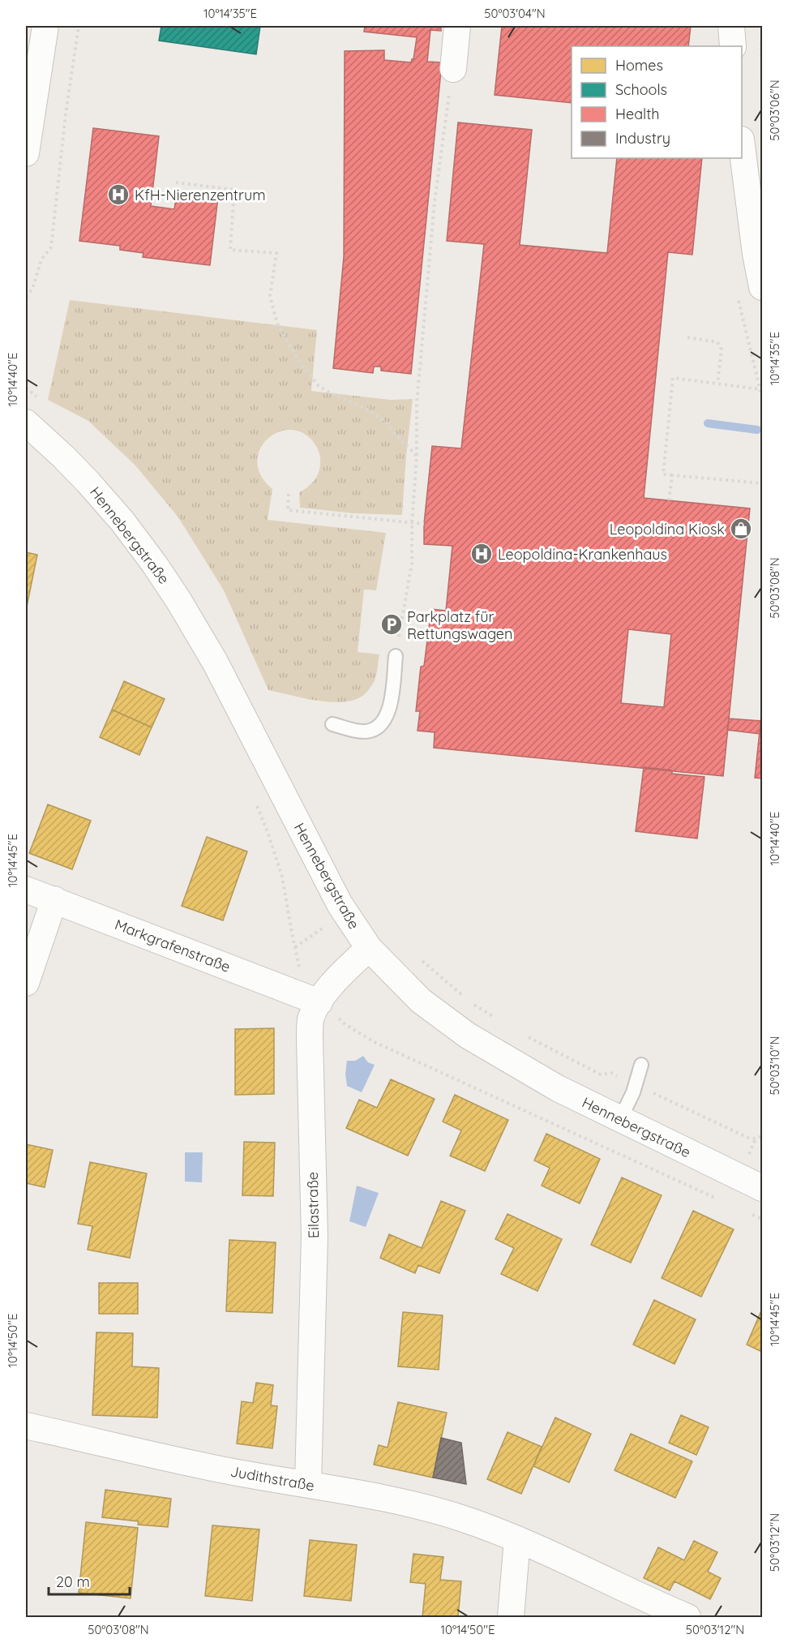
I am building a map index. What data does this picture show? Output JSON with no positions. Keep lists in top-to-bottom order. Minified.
{"streets":{"street":["Hennebergstraße","Markgrafenstraße","Eilastraße","Judithstraße"]},"crossings":[["Hennebergstraße","Eilastraße"],["Markgrafenstraße","Eilastraße"],["Eilastraße","Judithstraße"]],"places":{"hospital":["KfH-Nierenzentrum","Leopoldina-Krankenhaus"],"shop":["Leopoldina Kiosk"],"parking":["Parkplatz für Rettungswagen"]},"legend":["Homes","Schools","Health","Industry"],"scale_bar":"20 m","coordinates":["10°14'35\"E","50°03'04\"N","50°03'06\"N","10°14'40\"E","50°03'08\"N","10°14'45\"E","50°03'10\"N","10°14'50\"E","50°03'12\"N"]}
